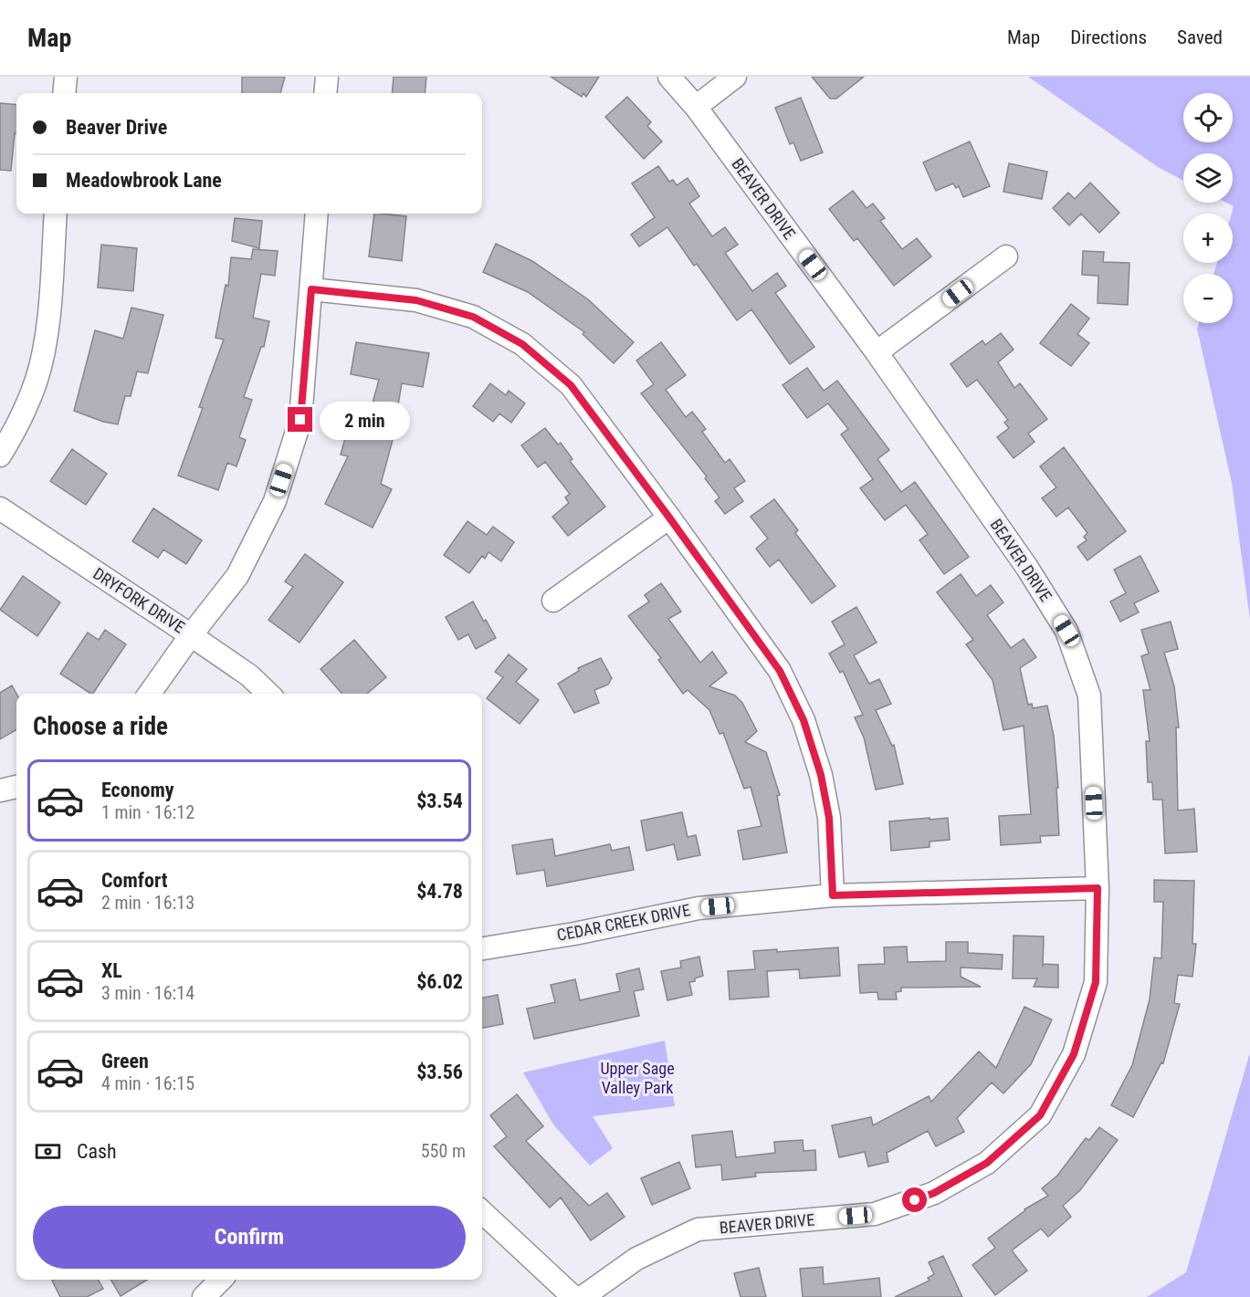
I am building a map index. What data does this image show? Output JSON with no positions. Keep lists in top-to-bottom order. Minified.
{"streets":{"street":["BEAVER DRIVE","DRYFORK DRIVE","CEDAR CREEK DRIVE"]},"crossings":[["BEAVER DRIVE","CEDAR CREEK DRIVE"]],"parks":["Upper Sage Valley Park"],"page":{"header":"Map","nav":["Map","Directions","Saved"],"map_buttons":["+","−"],"banner":["Beaver Drive","Meadowbrook Lane"],"bubble":"2 min","heading":"Choose a ride","list":[{"name":"Economy","note":"1 min · 16:12","value":"$3.54"},{"name":"Comfort","note":"2 min · 16:13","value":"$4.78"},{"name":"XL","note":"3 min · 16:14","value":"$6.02"},{"name":"Green","note":"4 min · 16:15","value":"$3.56"}],"pay":["Cash","550 m"],"buttons":"Confirm"}}
